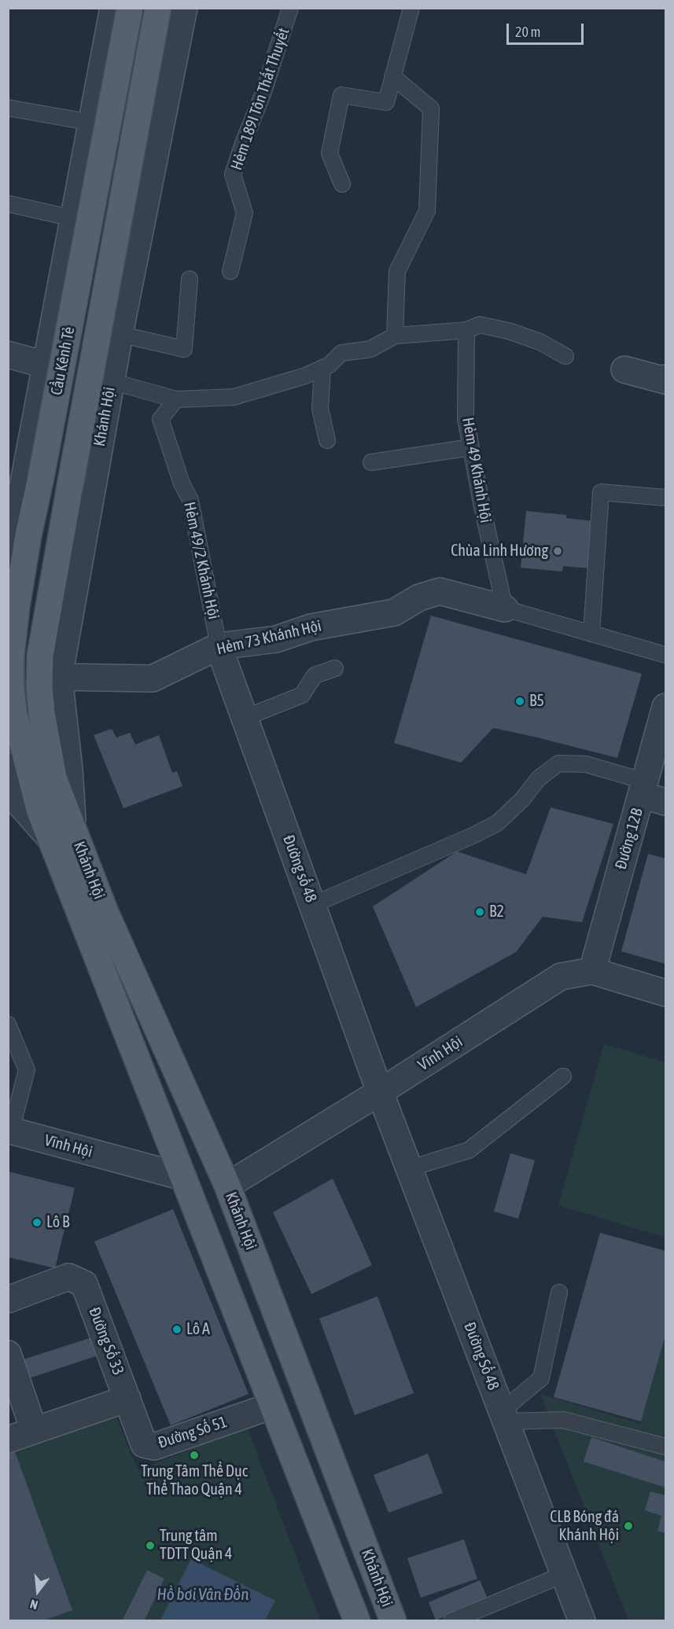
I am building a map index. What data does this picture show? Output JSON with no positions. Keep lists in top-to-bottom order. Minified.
{"streets":{"main road":["Cầu Kênh Tẻ","Khánh Hội"],"street":["Hẻm 73 Khánh Hội","Đường 12B","Đường số 48","Vĩnh Hội","Đường Số 33","Đường Số 48","Đường Số 51"],"lane":["Hẻm 189I Tôn Thất Thuyết","Hẻm 49 Khánh Hội","Hẻm 49/2 Khánh Hội"]},"crossings":[["Cầu Kênh Tẻ","Khánh Hội"],["Khánh Hội","Hẻm 73 Khánh Hội"],["Khánh Hội","Vĩnh Hội"],["Khánh Hội","Đường Số 51"],["Hẻm 49 Khánh Hội","Hẻm 73 Khánh Hội"],["Hẻm 49/2 Khánh Hội","Hẻm 73 Khánh Hội"],["Hẻm 49/2 Khánh Hội","Đường số 48"],["Hẻm 73 Khánh Hội","Đường số 48"],["Đường 12B","Vĩnh Hội"],["Đường số 48","Vĩnh Hội"],["Đường số 48","Đường Số 48"],["Vĩnh Hội","Đường Số 48"],["Đường Số 33","Đường Số 51"]],"water":["Hồ bơi Vân Đồn"],"places":["Chùa Linh Hương","B5","B2","Lô B","Lô A","Trung Tâm Thể Dục Thể Thao Quận 4","CLB Bóng đá Khánh Hội","Trung tâm TDTT Quận 4"],"scale_bar":"20 m","north":"bottom"}
